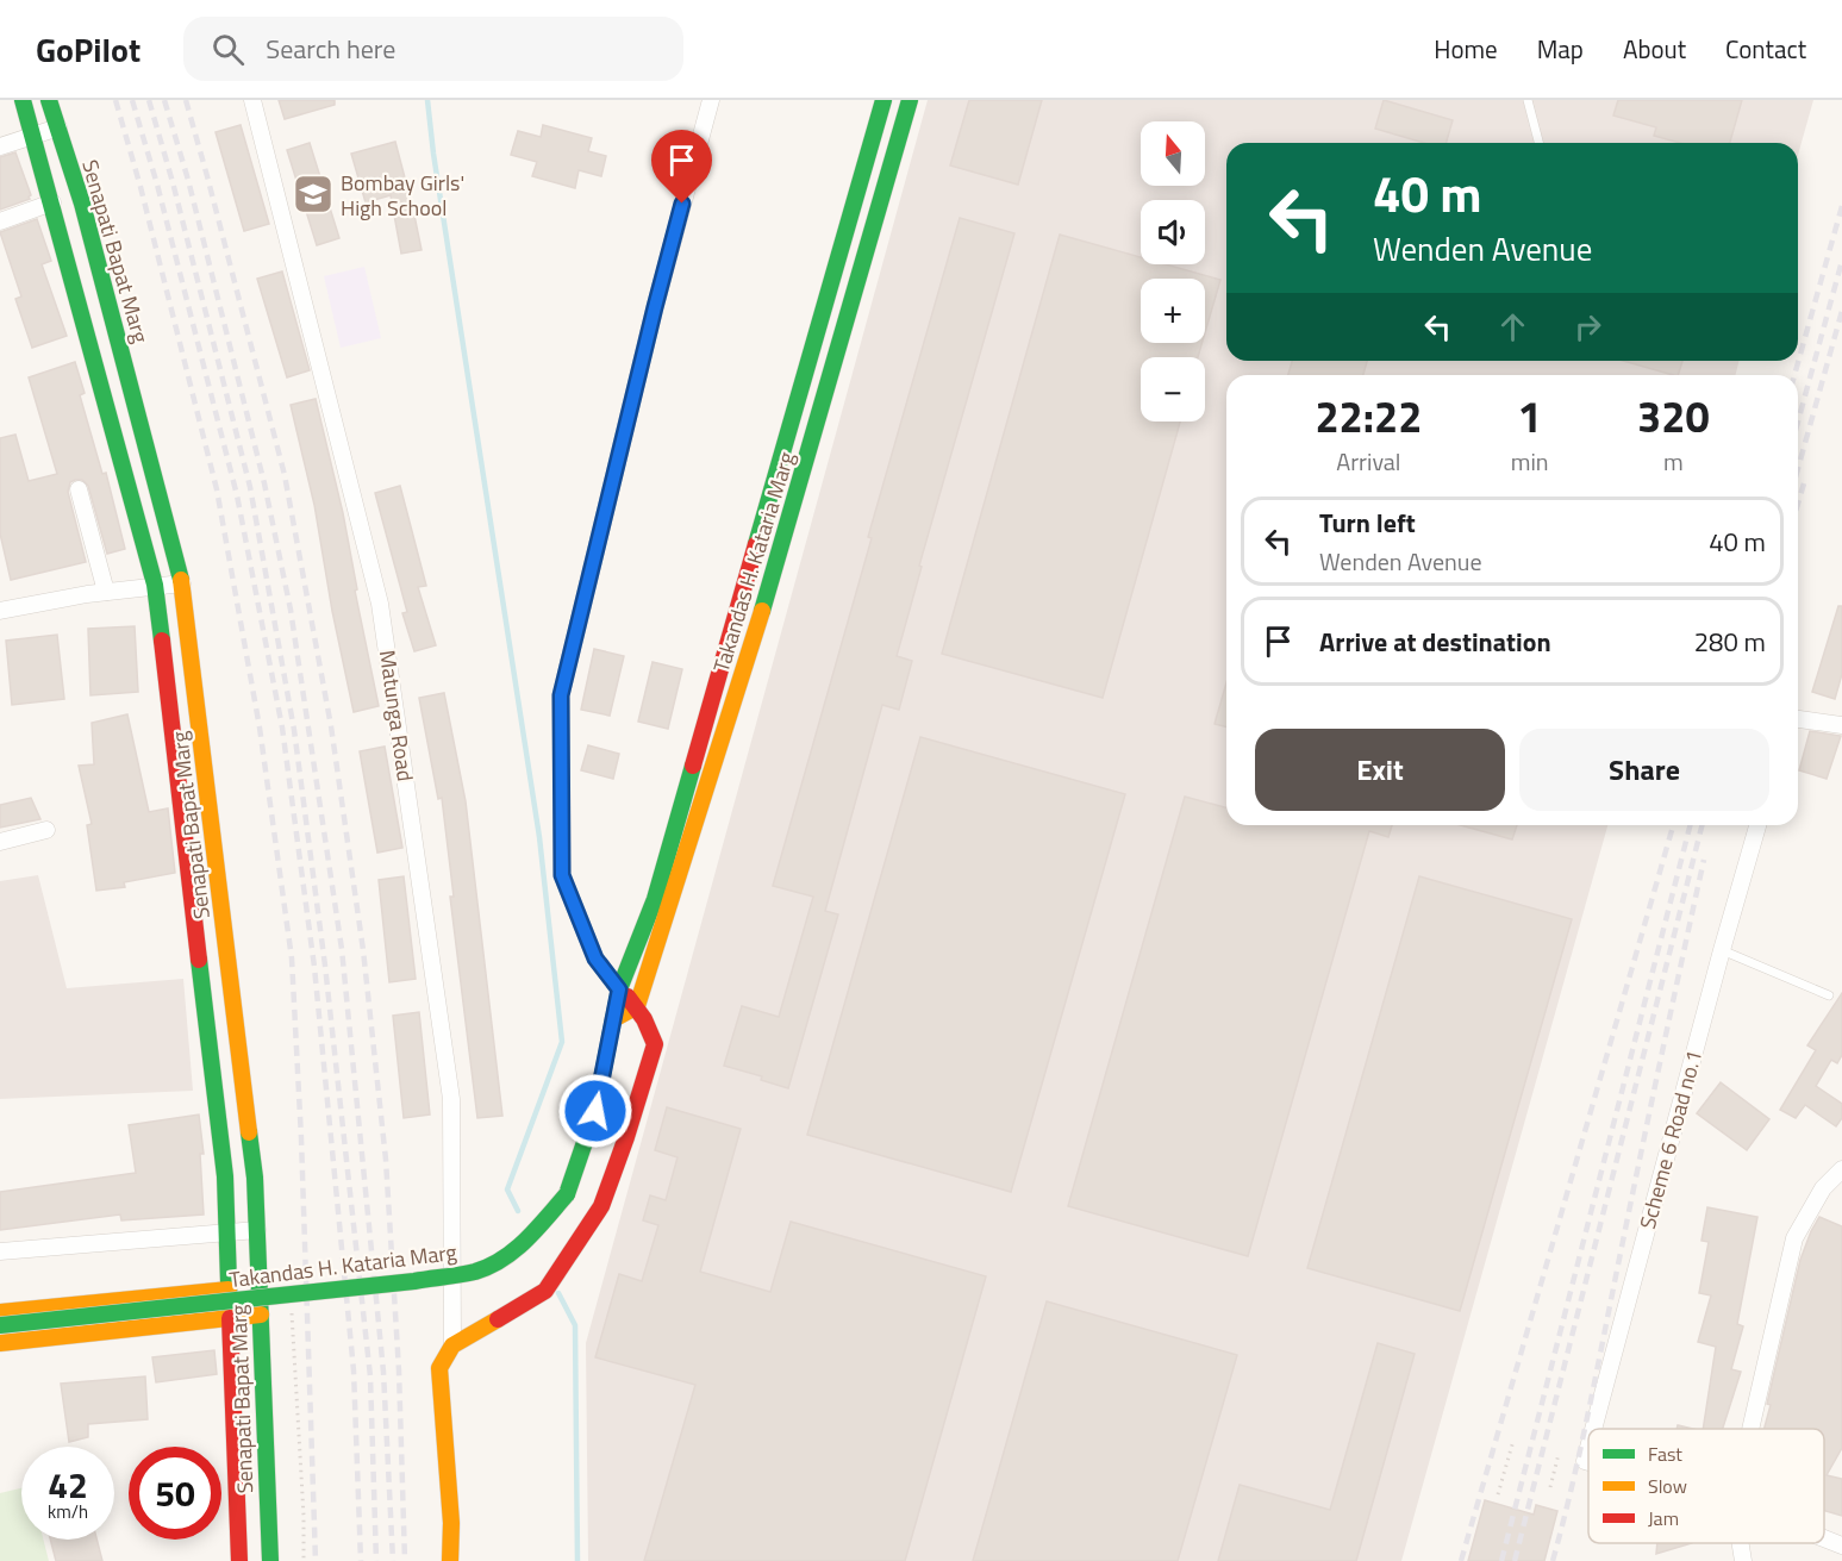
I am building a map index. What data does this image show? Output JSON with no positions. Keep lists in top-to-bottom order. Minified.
{"streets":{"main road":["Senapati Bapat Marg","Takandas H. Kataria Marg"],"street":["Matunga Road","Scheme 6 Road no.1"]},"places":{"school or university":["Bombay Girls' High School"]},"legend":["Fast","Slow","Jam"],"north":"top","page":{"header":"GoPilot","search":"Search here","nav":["Home","Map","About","Contact"],"map_buttons":["+","−"],"turn":["40 m","Wenden Avenue"],"eta":["22:22","Arrival","1","min","320","m"],"list":[{"name":"Turn left","note":"Wenden Avenue","value":"40 m"},{"name":"Arrive at destination","value":"280 m"}],"buttons":["Exit","Share"],"speed":"42 km/h","limit":"50"}}
